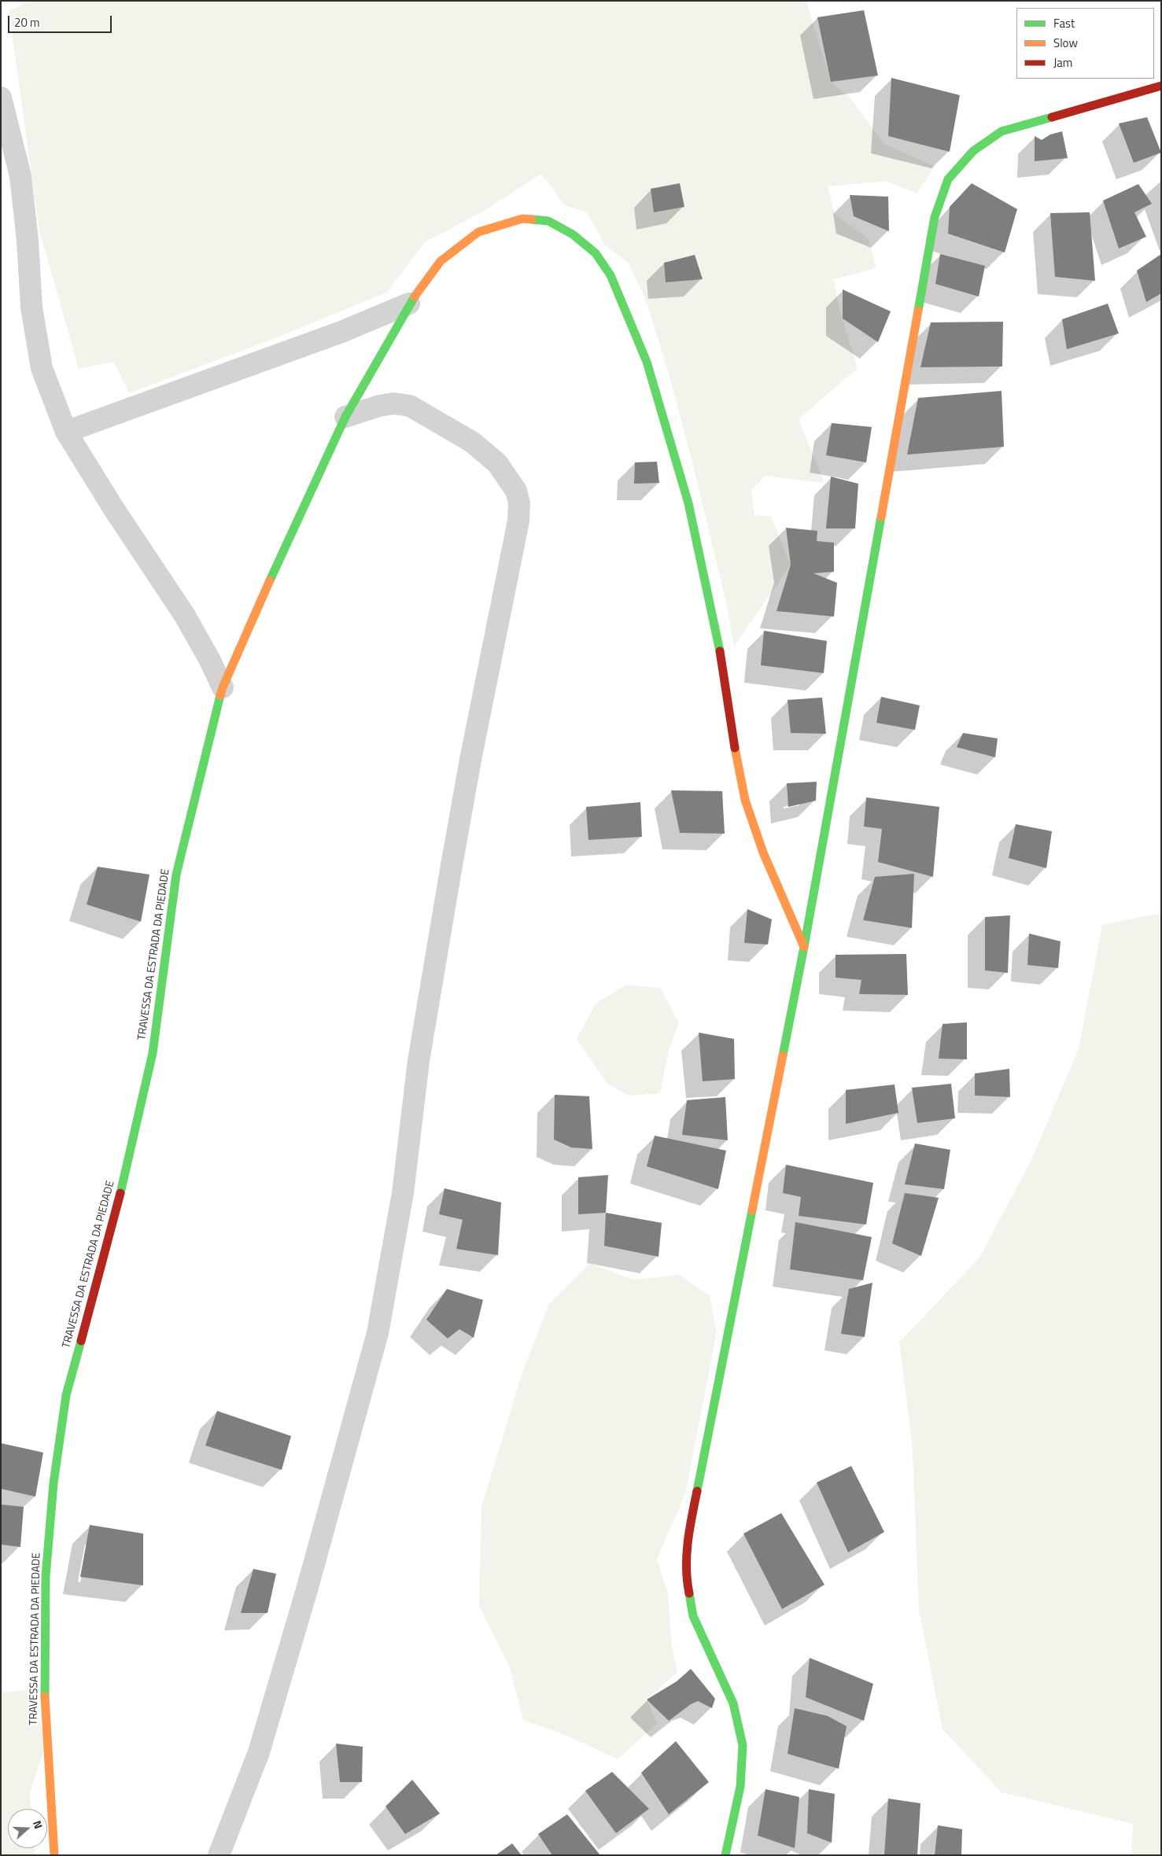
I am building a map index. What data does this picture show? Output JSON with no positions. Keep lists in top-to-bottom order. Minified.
{"streets":{"street":["TRAVESSA DA ESTRADA DA PIEDADE"]},"legend":["Fast","Slow","Jam"],"scale_bar":"20 m","north":"right"}
